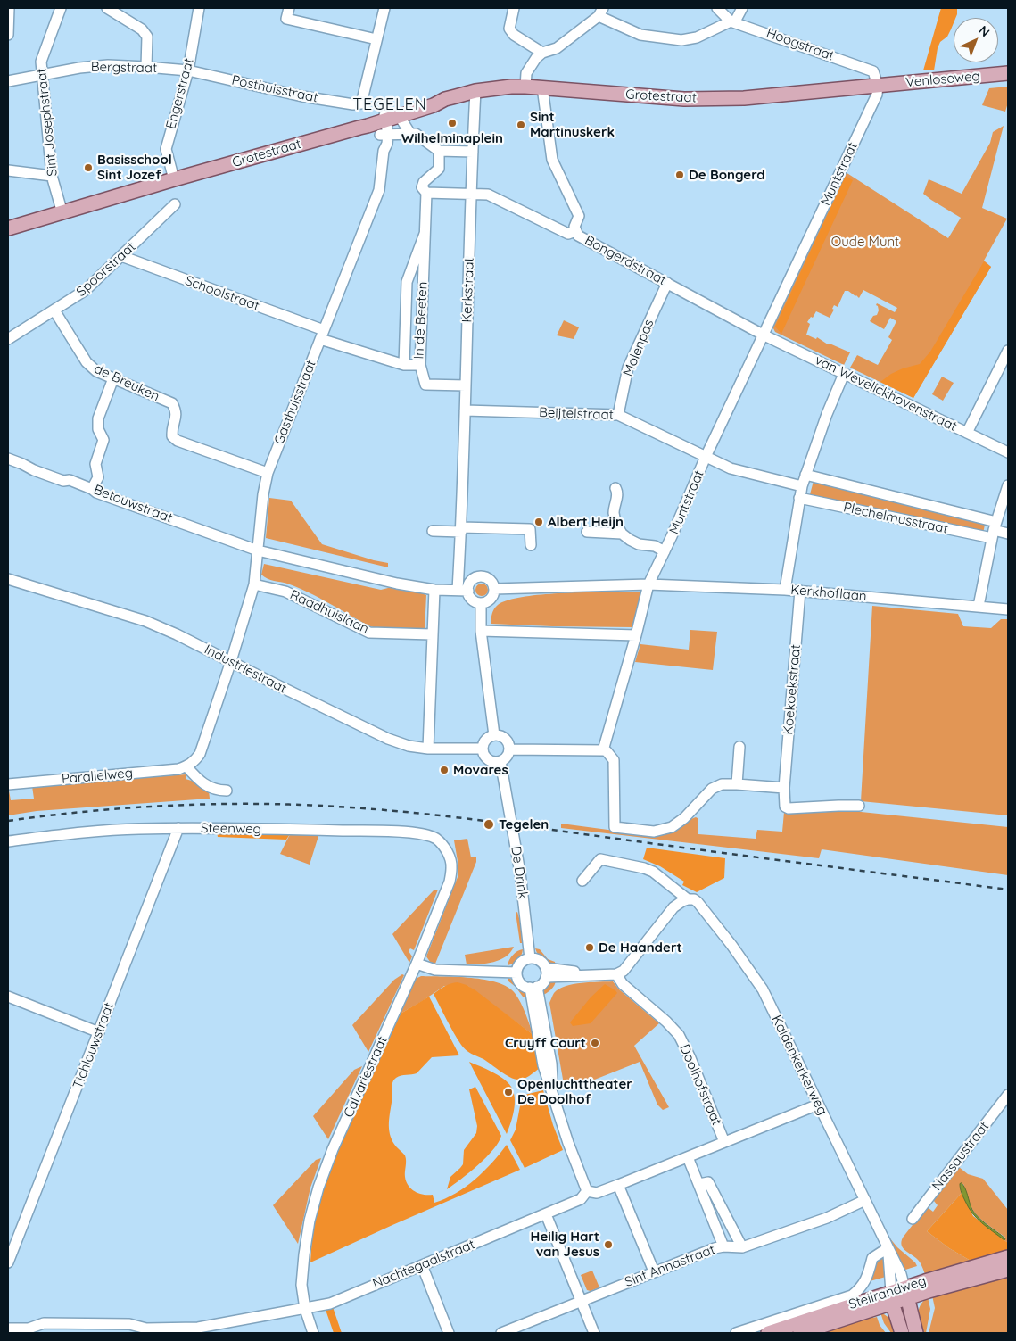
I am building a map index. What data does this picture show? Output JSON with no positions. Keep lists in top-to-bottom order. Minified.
{"streets":{"main road":["Venloseweg","Grotestraat","Kaldenkerkerweg","Steilrandweg"],"street":["Hoogstraat","Bergstraat","Posthuisstraat","Engerstraat","Sint Josephstraat","Muntstraat","Bongerdstraat","Spoorstraat","Kerkstraat","Schoolstraat","In de Beeten","Molenpas","de Breuken","van Wevelickhovenstraat","Gasthuisstraat","Beijtelstraat","Betouwstraat","Plechelmusstraat","Kerkhoflaan","Raadhuislaan","Industriestraat","Koekoekstraat","Parallelweg","Steenweg","De Drink","Tichlouwstraat","Calvariestraat","Doolhofstraat","Nassaustraat","Nachtegaalstraat","Sint Annastraat"]},"crossings":[["Hoogstraat","Venloseweg"],["Hoogstraat","Grotestraat"],["Hoogstraat","Muntstraat"],["Bergstraat","Posthuisstraat"],["Bergstraat","Engerstraat"],["Bergstraat","Sint Josephstraat"],["Venloseweg","Grotestraat"],["Venloseweg","Muntstraat"],["Posthuisstraat","Engerstraat"],["Engerstraat","Grotestraat"],["Grotestraat","Muntstraat"],["Grotestraat","Bongerdstraat"],["Grotestraat","Gasthuisstraat"],["Muntstraat","Bongerdstraat"],["Muntstraat","van Wevelickhovenstraat"],["Muntstraat","Beijtelstraat"],["Muntstraat","Kerkhoflaan"],["Bongerdstraat","Molenpas"],["Bongerdstraat","van Wevelickhovenstraat"],["Spoorstraat","Schoolstraat"],["Spoorstraat","de Breuken"],["Kerkstraat","Beijtelstraat"],["Schoolstraat","In de Beeten"],["Schoolstraat","Gasthuisstraat"],["Molenpas","Beijtelstraat"],["de Breuken","Gasthuisstraat"],["Gasthuisstraat","Betouwstraat"],["Gasthuisstraat","Raadhuislaan"],["Gasthuisstraat","Industriestraat"],["Kerkhoflaan","Koekoekstraat"],["Industriestraat","De Drink"],["Steenweg","Tichlouwstraat"],["Steenweg","Calvariestraat"],["Kaldenkerkerweg","Nachtegaalstraat"],["Kaldenkerkerweg","Sint Annastraat"],["Kaldenkerkerweg","Steilrandweg"],["Calvariestraat","Nachtegaalstraat"],["Doolhofstraat","Nachtegaalstraat"]],"districts":["TEGELEN"],"parks":["Oude Munt"],"places":["Wilhelminaplein","Sint Martinuskerk","Basisschool Sint Jozef","De Bongerd","Albert Heijn","Movares","Tegelen","De Haandert","Cruyff Court","Openluchttheater De Doolhof","Heilig Hart van Jesus"],"north":"top right"}
